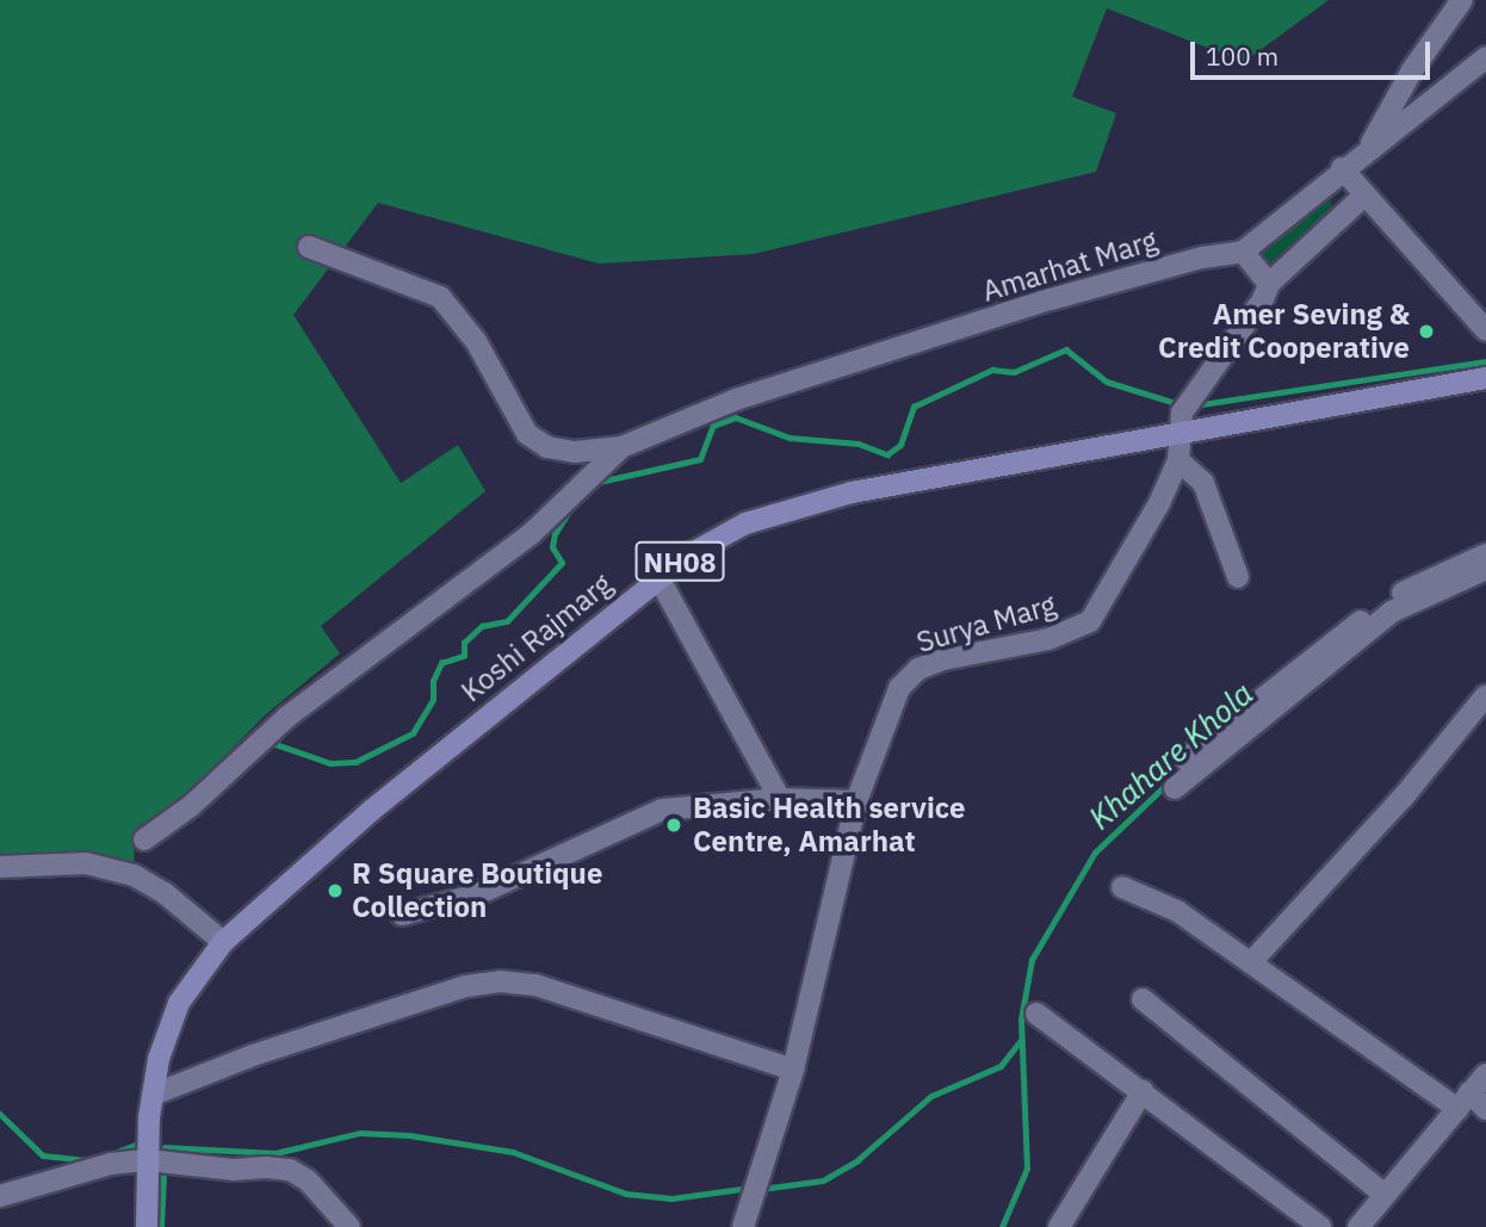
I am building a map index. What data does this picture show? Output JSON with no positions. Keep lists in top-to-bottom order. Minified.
{"streets":{"main road":["NH08","Koshi Rajmarg"],"street":["Amarhat Marg","Surya Marg"]},"crossings":[["Surya Marg","Koshi Rajmarg"]],"water":["Khahare Khola"],"places":["Amer Seving & Credit Cooperative","Basic Health service Centre, Amarhat","R Square Boutique Collection"],"scale_bar":"100 m"}
